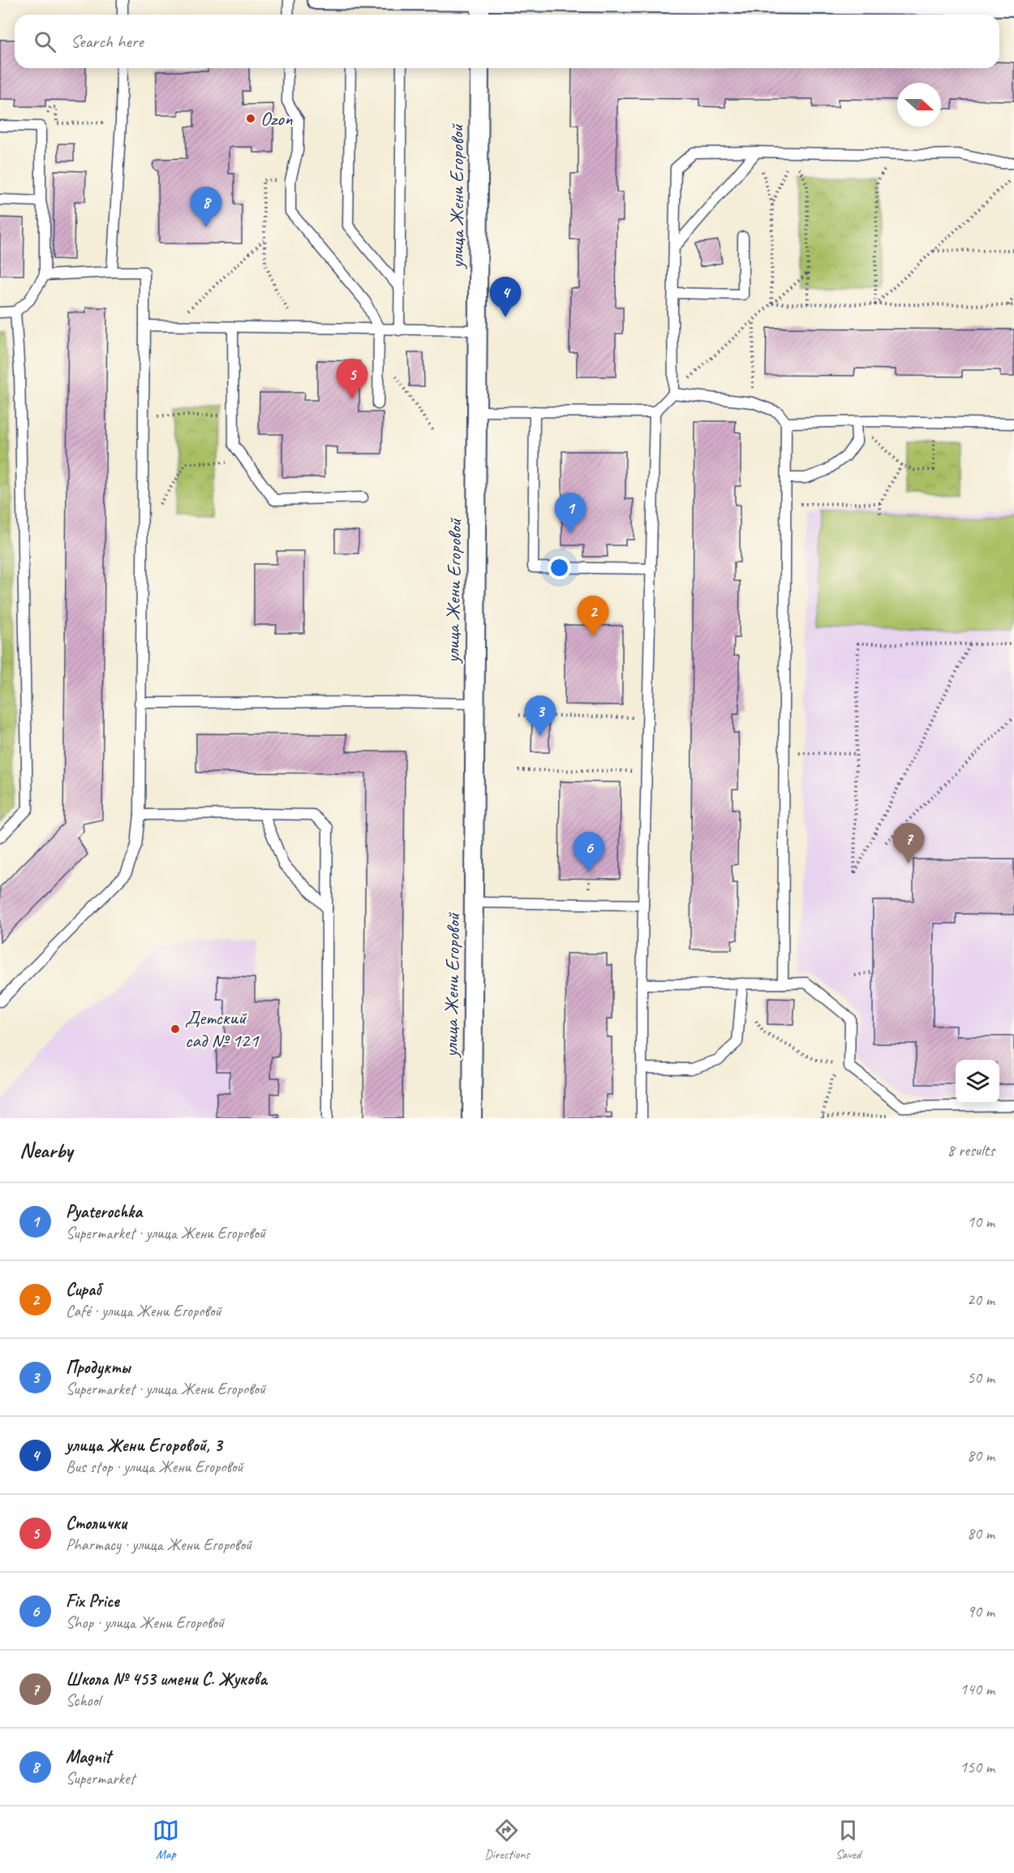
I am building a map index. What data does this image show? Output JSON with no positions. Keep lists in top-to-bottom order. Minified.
{"streets":{"street":["улица Жени Егоровой"]},"places":["Ozon","Детский сад № 121"],"north":"right","page":{"search":"Search here","pins":["8","4","5","1","2","3","7","6"],"heading":["Nearby","8 results"],"list":[{"mark":"1","name":"Pyaterochka","note":"Supermarket · улица Жени Егоровой","value":"10 m"},{"mark":"2","name":"Сираб","note":"Café · улица Жени Егоровой","value":"20 m"},{"mark":"3","name":"Продукты","note":"Supermarket · улица Жени Егоровой","value":"50 m"},{"mark":"4","name":"улица Жени Егоровой, 3","note":"Bus stop · улица Жени Егоровой","value":"80 m"},{"mark":"5","name":"Столички","note":"Pharmacy · улица Жени Егоровой","value":"80 m"},{"mark":"6","name":"Fix Price","note":"Shop · улица Жени Егоровой","value":"90 m"},{"mark":"7","name":"Школа № 453 имени С. Жукова","note":"School","value":"140 m"},{"mark":"8","name":"Magnit","note":"Supermarket","value":"150 m"}],"nav":["Map","Directions","Saved"]}}
